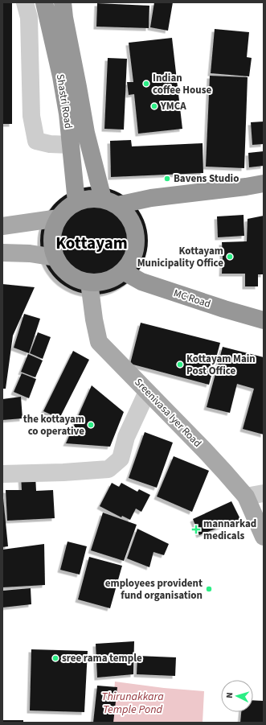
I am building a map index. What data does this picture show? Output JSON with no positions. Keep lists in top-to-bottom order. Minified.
{"streets":{"highway":["Shastri Road","MC Road"],"main road":["Sreenivasa Iyer Road"]},"crossings":[["Shastri Road","MC Road"],["Shastri Road","Sreenivasa Iyer Road"],["MC Road","Sreenivasa Iyer Road"]],"districts":["Kottayam"],"water":["Thirunakkara Temple Pond"],"places":{"other":["Indian coffee House","YMCA","Bavens Studio","Kottayam Municipality Office","Kottayam Main Post Office","the kottayam co operative","employees provident fund organisation","sree rama temple"],"health":["mannarkad medicals"]},"north":"left"}
